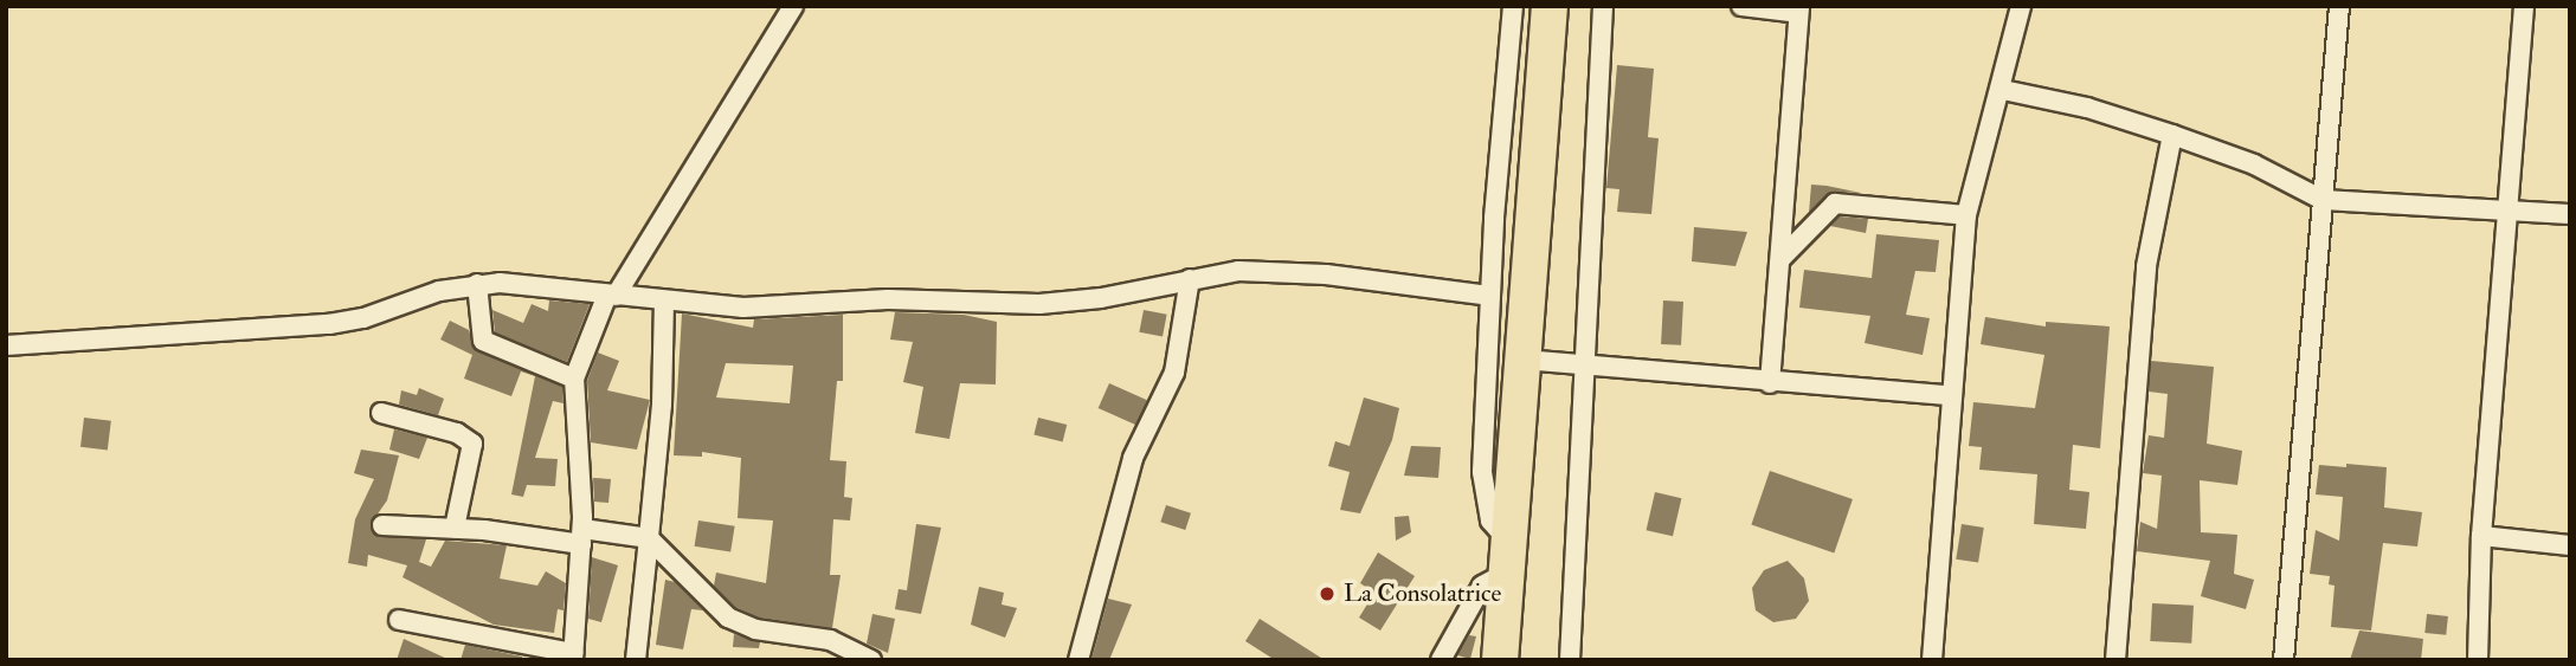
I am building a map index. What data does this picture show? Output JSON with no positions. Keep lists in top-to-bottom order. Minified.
{"places":["La Consolatrice"]}
